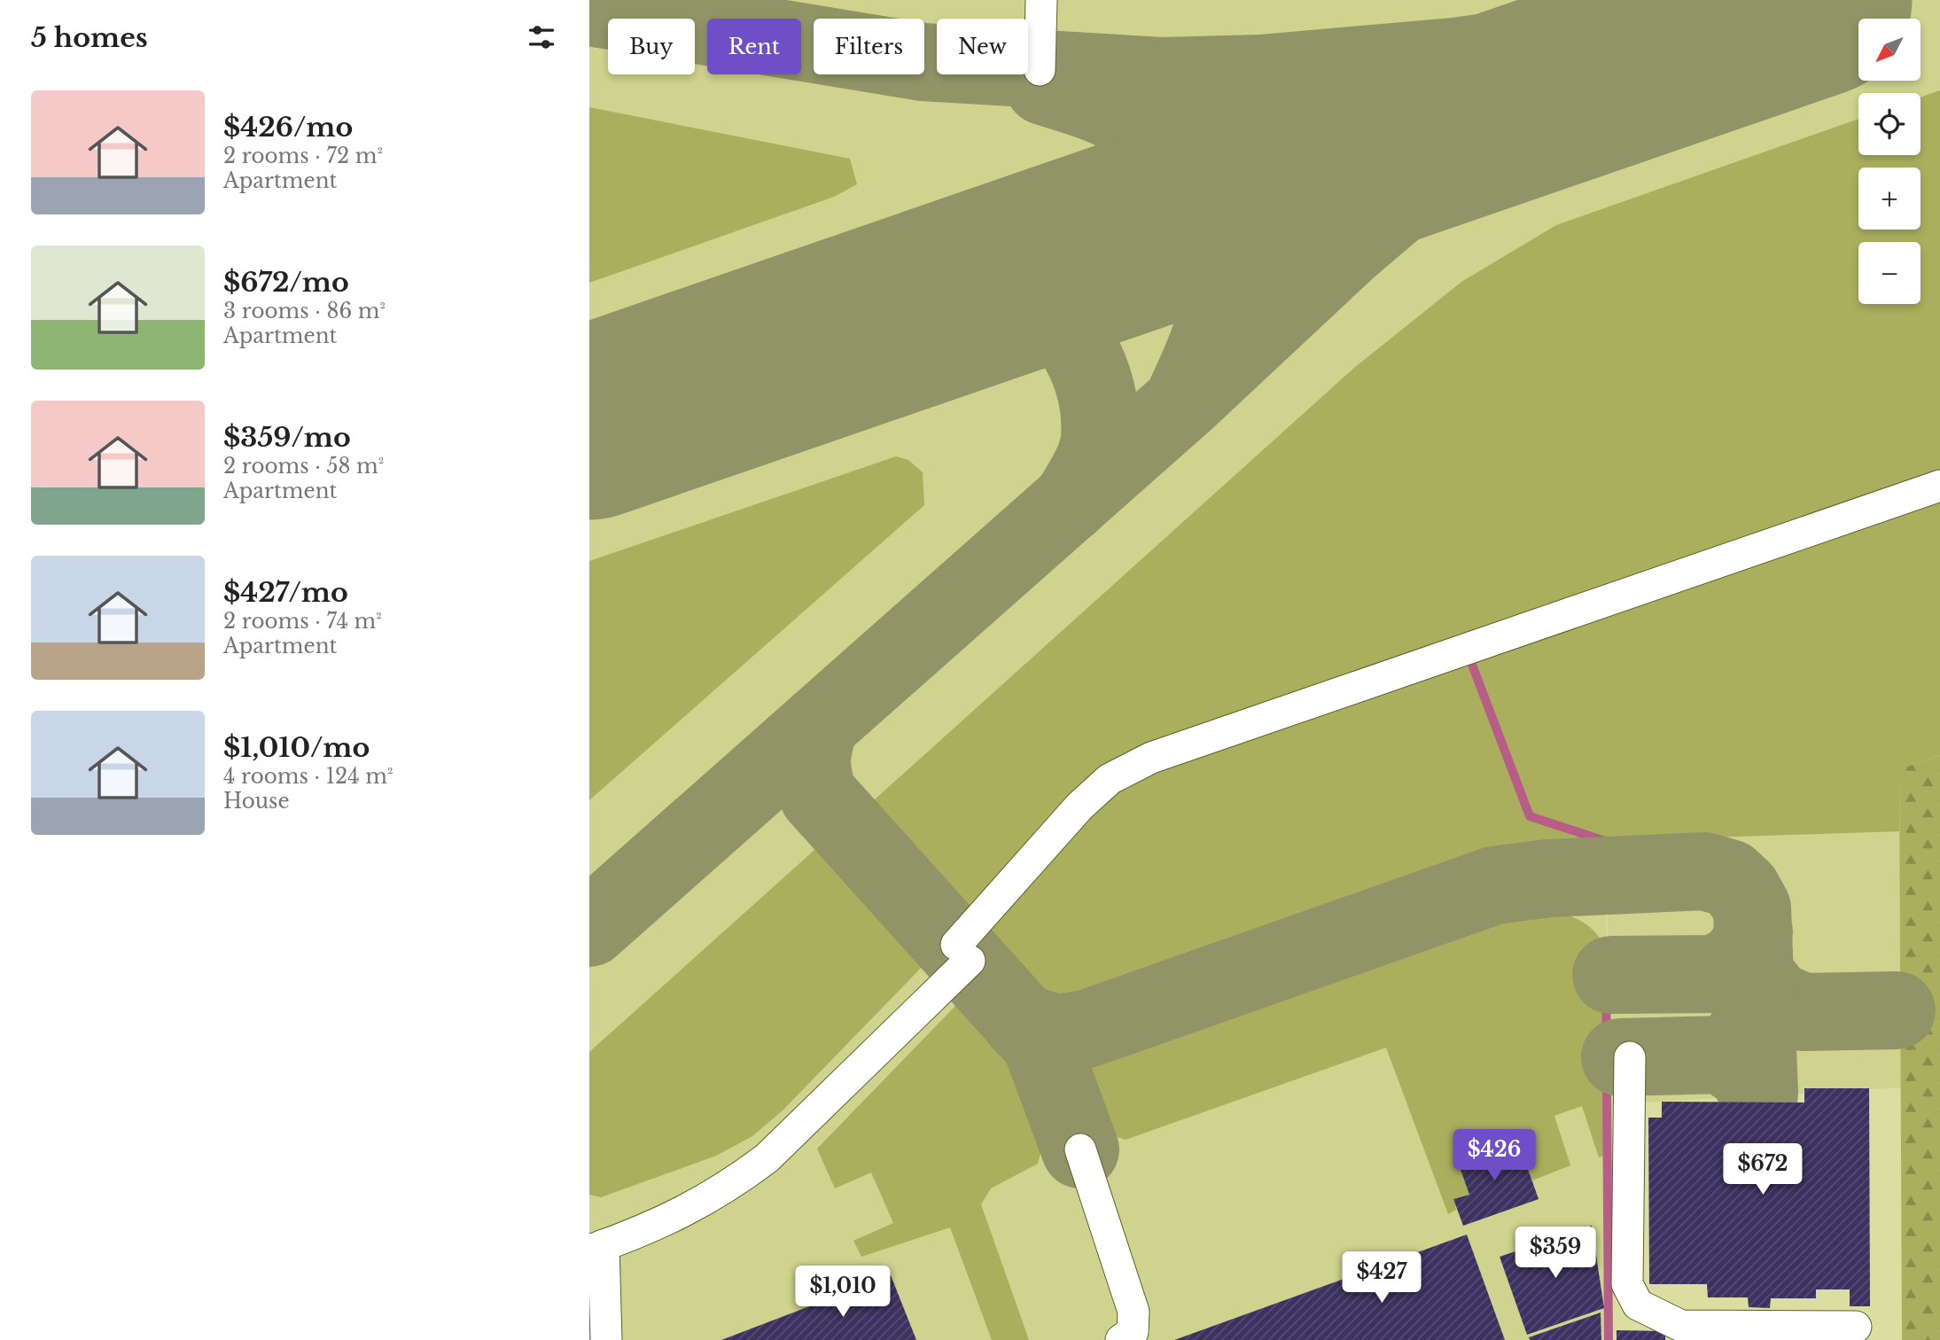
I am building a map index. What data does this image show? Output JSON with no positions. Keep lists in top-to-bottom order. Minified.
{"north":"bottom left","page":{"heading":"5 homes","map_buttons":["+","−"],"chip":["Buy","Rent","Filters","New"],"list":[{"name":"$426/mo","note":"2 rooms · 72 m² · Apartment"},{"name":"$672/mo","note":"3 rooms · 86 m² · Apartment"},{"name":"$359/mo","note":"2 rooms · 58 m² · Apartment"},{"name":"$427/mo","note":"2 rooms · 74 m² · Apartment"},{"name":"$1,010/mo","note":"4 rooms · 124 m² · House"}],"price":["$426","$672","$359","$427","$1,010"]}}
